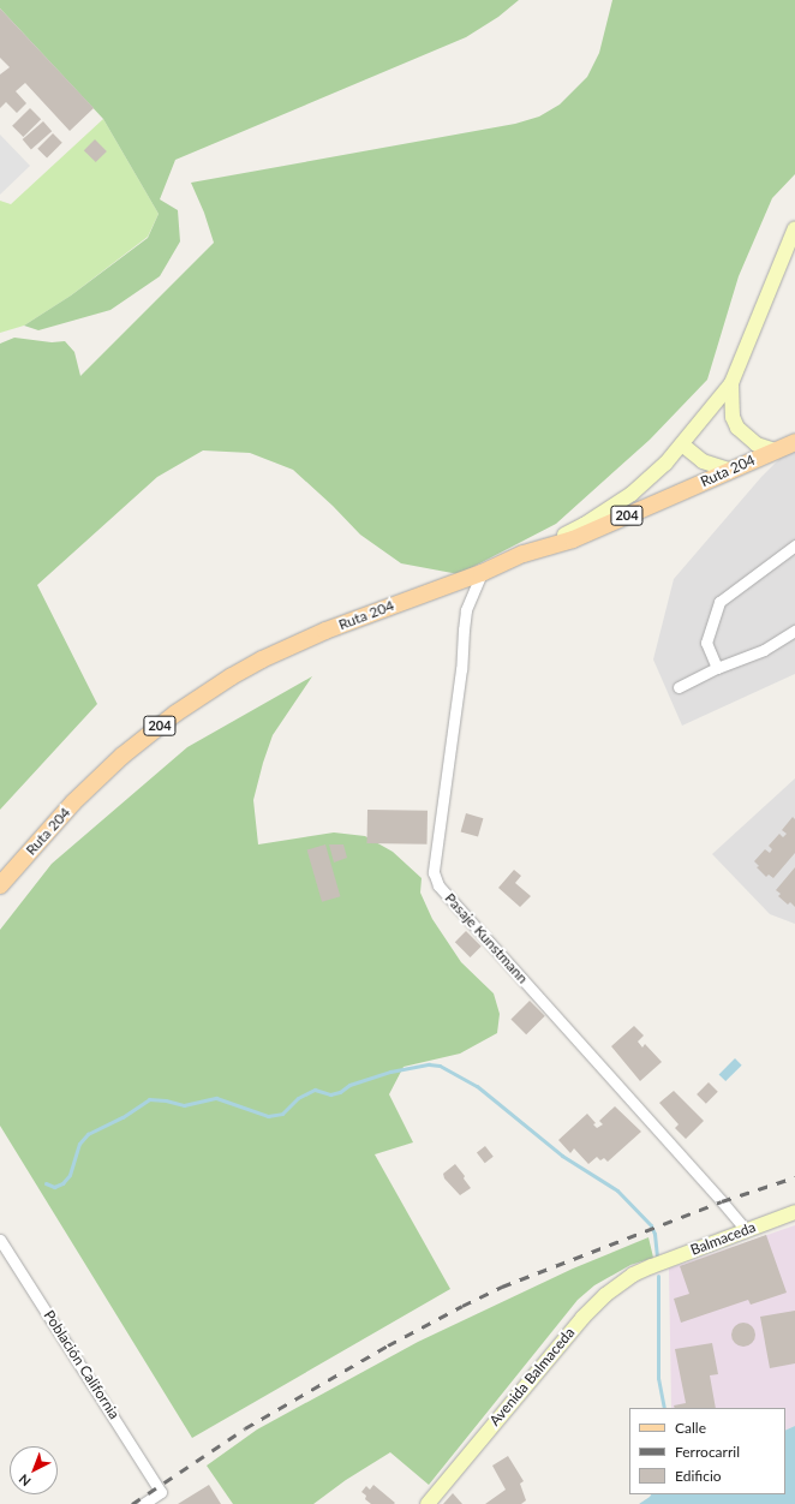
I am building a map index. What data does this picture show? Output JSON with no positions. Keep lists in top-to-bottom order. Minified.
{"streets":{"main road":["Ruta 204","204","Balmaceda","Avenida Balmaceda"],"street":["Pasaje Kunstmann","Población California"]},"crossings":[["Ruta 204","Pasaje Kunstmann"],["Pasaje Kunstmann","Balmaceda"],["Balmaceda","Avenida Balmaceda"]],"legend":["Calle","Ferrocarril","Edificio"],"north":"bottom left"}
